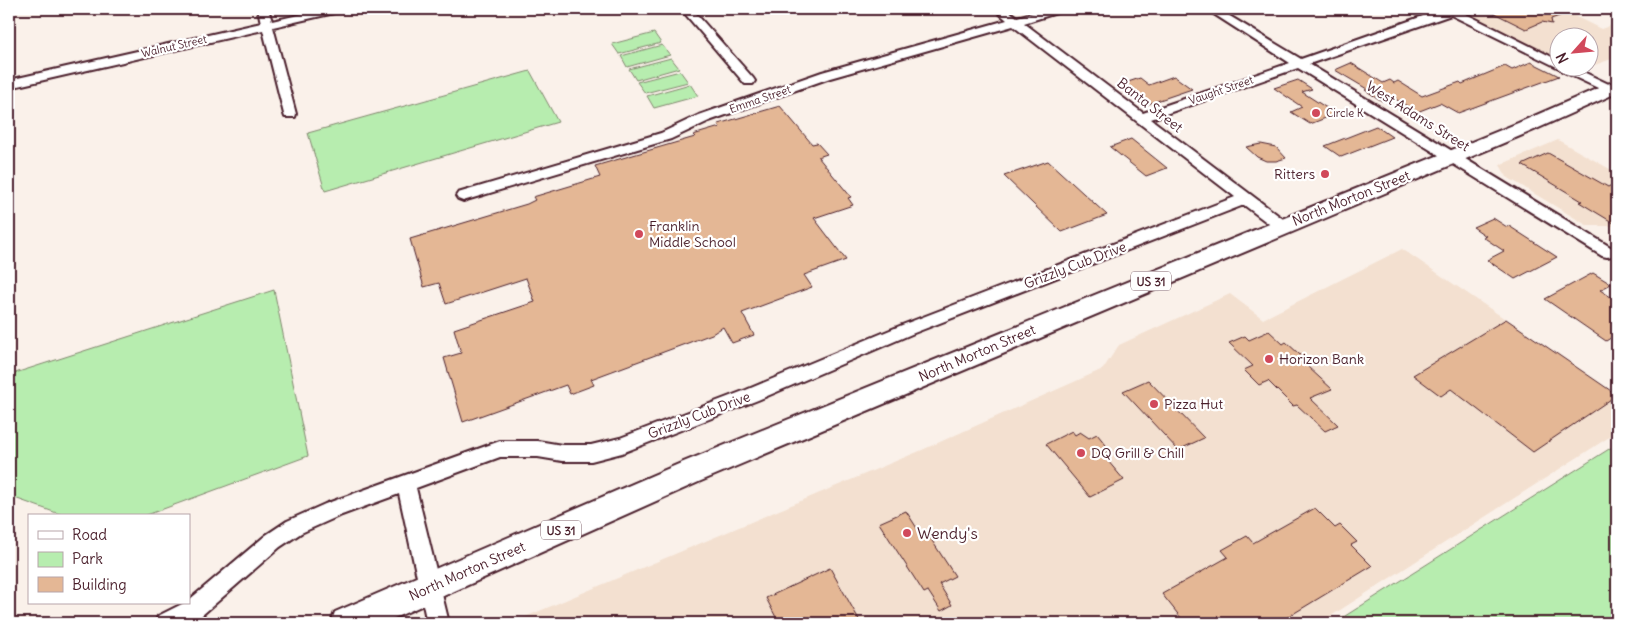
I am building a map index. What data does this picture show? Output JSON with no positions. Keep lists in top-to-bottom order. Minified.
{"streets":{"main road":["North Morton Street","US 31"],"street":["Walnut Street","Vaught Street","Emma Street","Banta Street","West Adams Street","Grizzly Cub Drive"]},"crossings":[["Vaught Street","Banta Street"],["Vaught Street","West Adams Street"],["Emma Street","Banta Street"],["Banta Street","North Morton Street"],["Banta Street","Grizzly Cub Drive"],["West Adams Street","North Morton Street"]],"places":["Circle K","Ritters","Franklin Middle School","Horizon Bank","Pizza Hut","DQ Grill & Chill","Wendy's"],"legend":["Road","Park","Building"],"north":"bottom left"}
